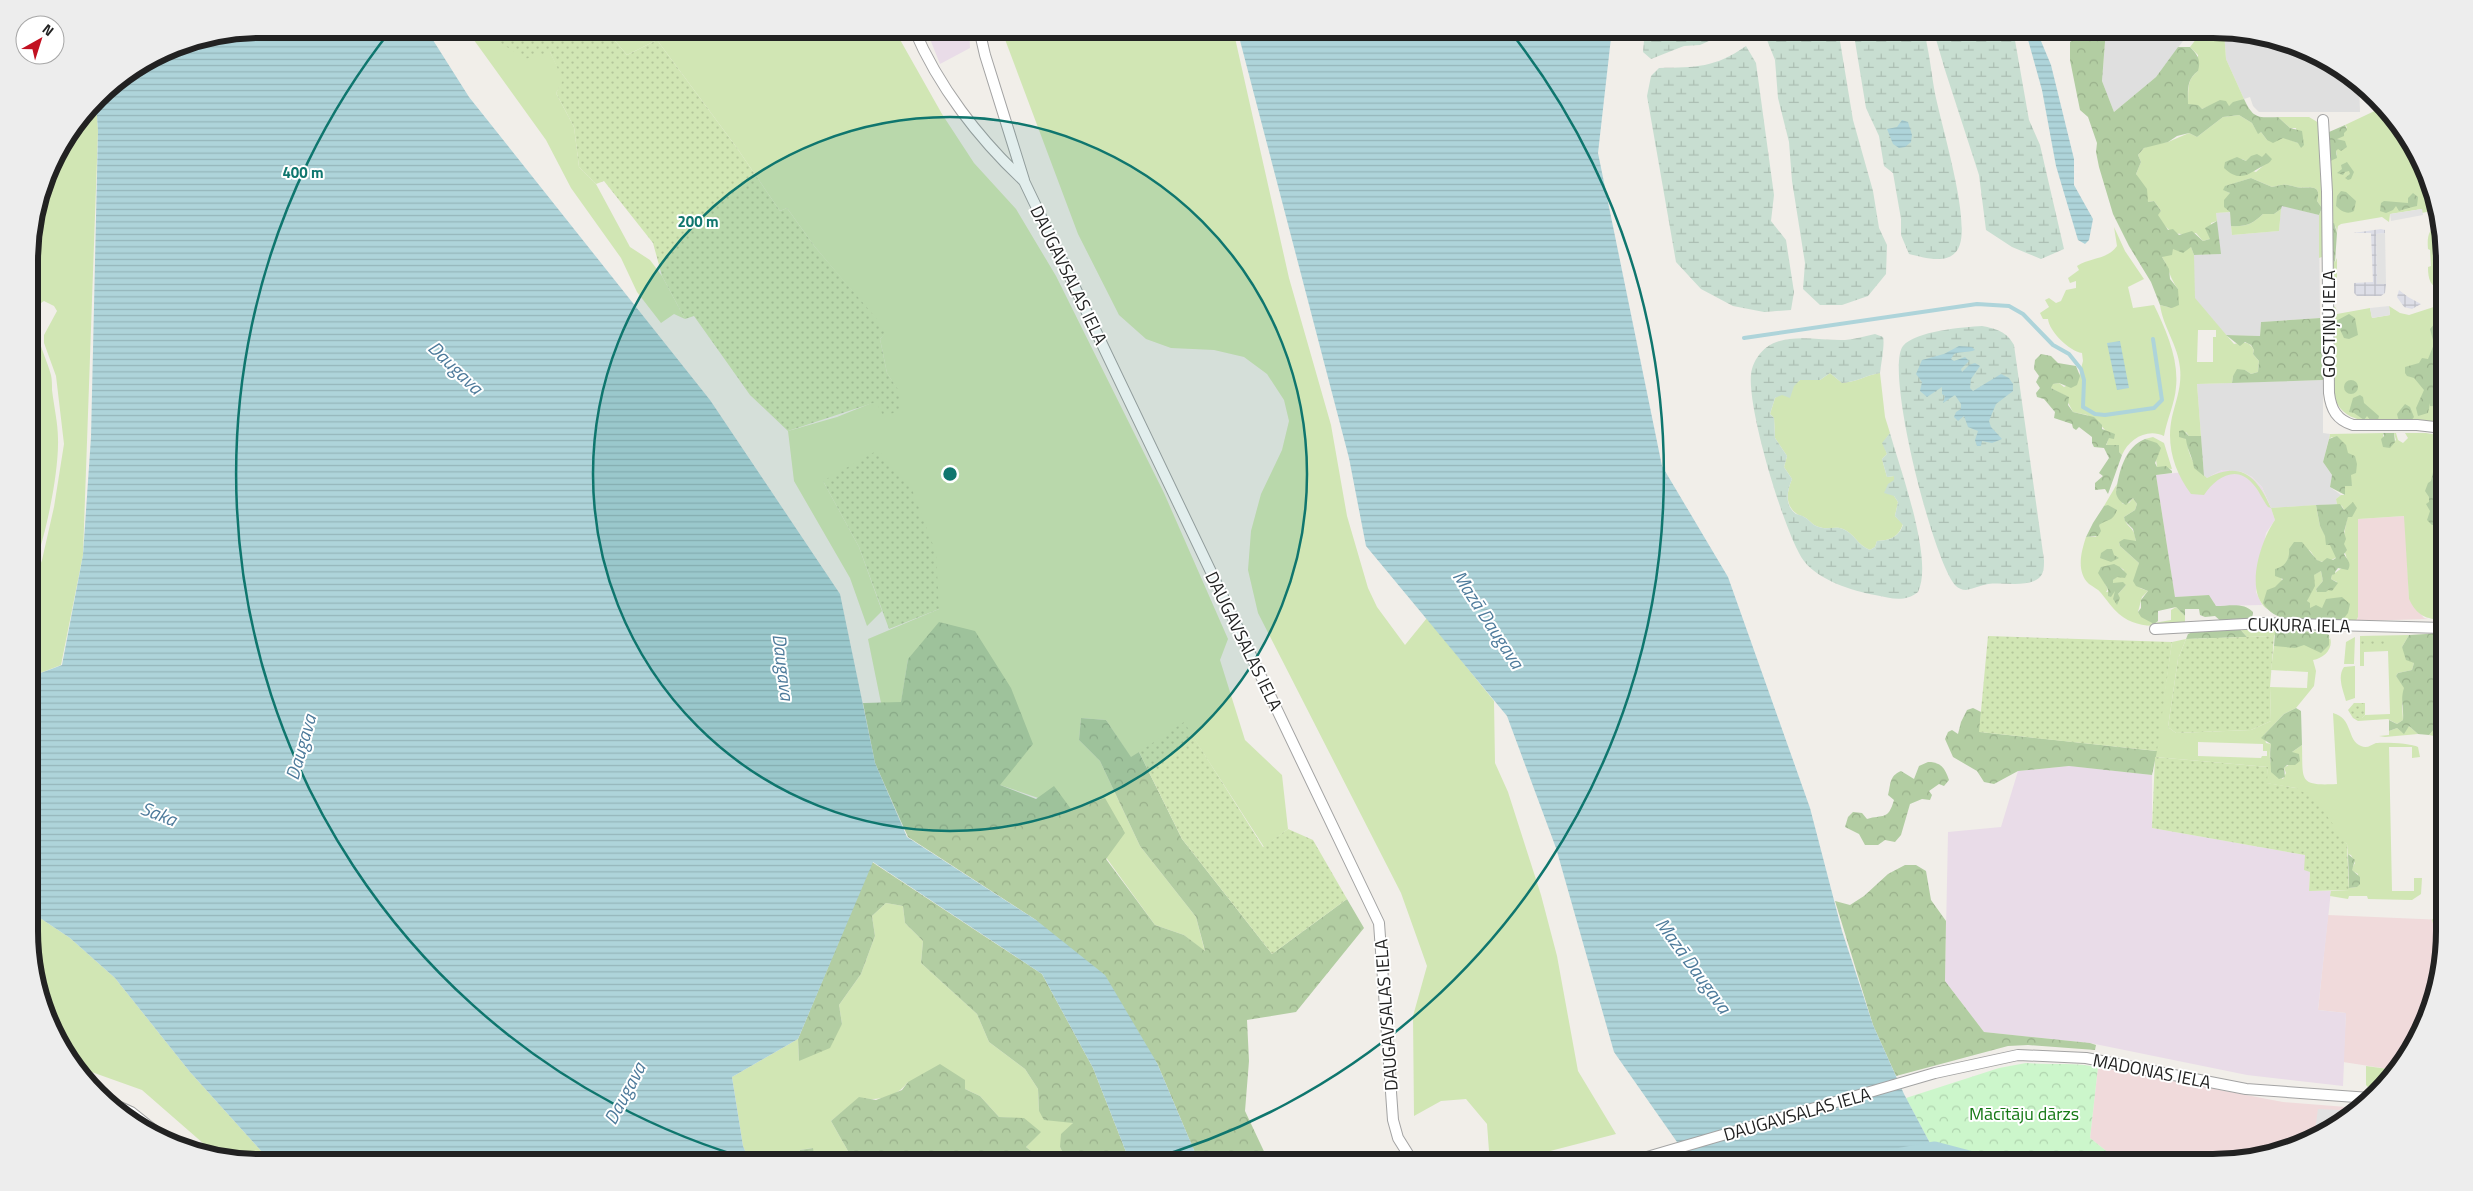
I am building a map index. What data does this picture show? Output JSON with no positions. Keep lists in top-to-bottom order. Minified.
{"streets":{"street":["DAUGAVSALAS IELA","GOSTIŅU IELA","CUKURA IELA","MADONAS IELA"]},"crossings":[["DAUGAVSALAS IELA","MADONAS IELA"]],"water":["Daugava","Mazā Daugava","Saka"],"parks":["Mācītāju dārzs"],"north":"top right","rings":["400 m","200 m"]}
